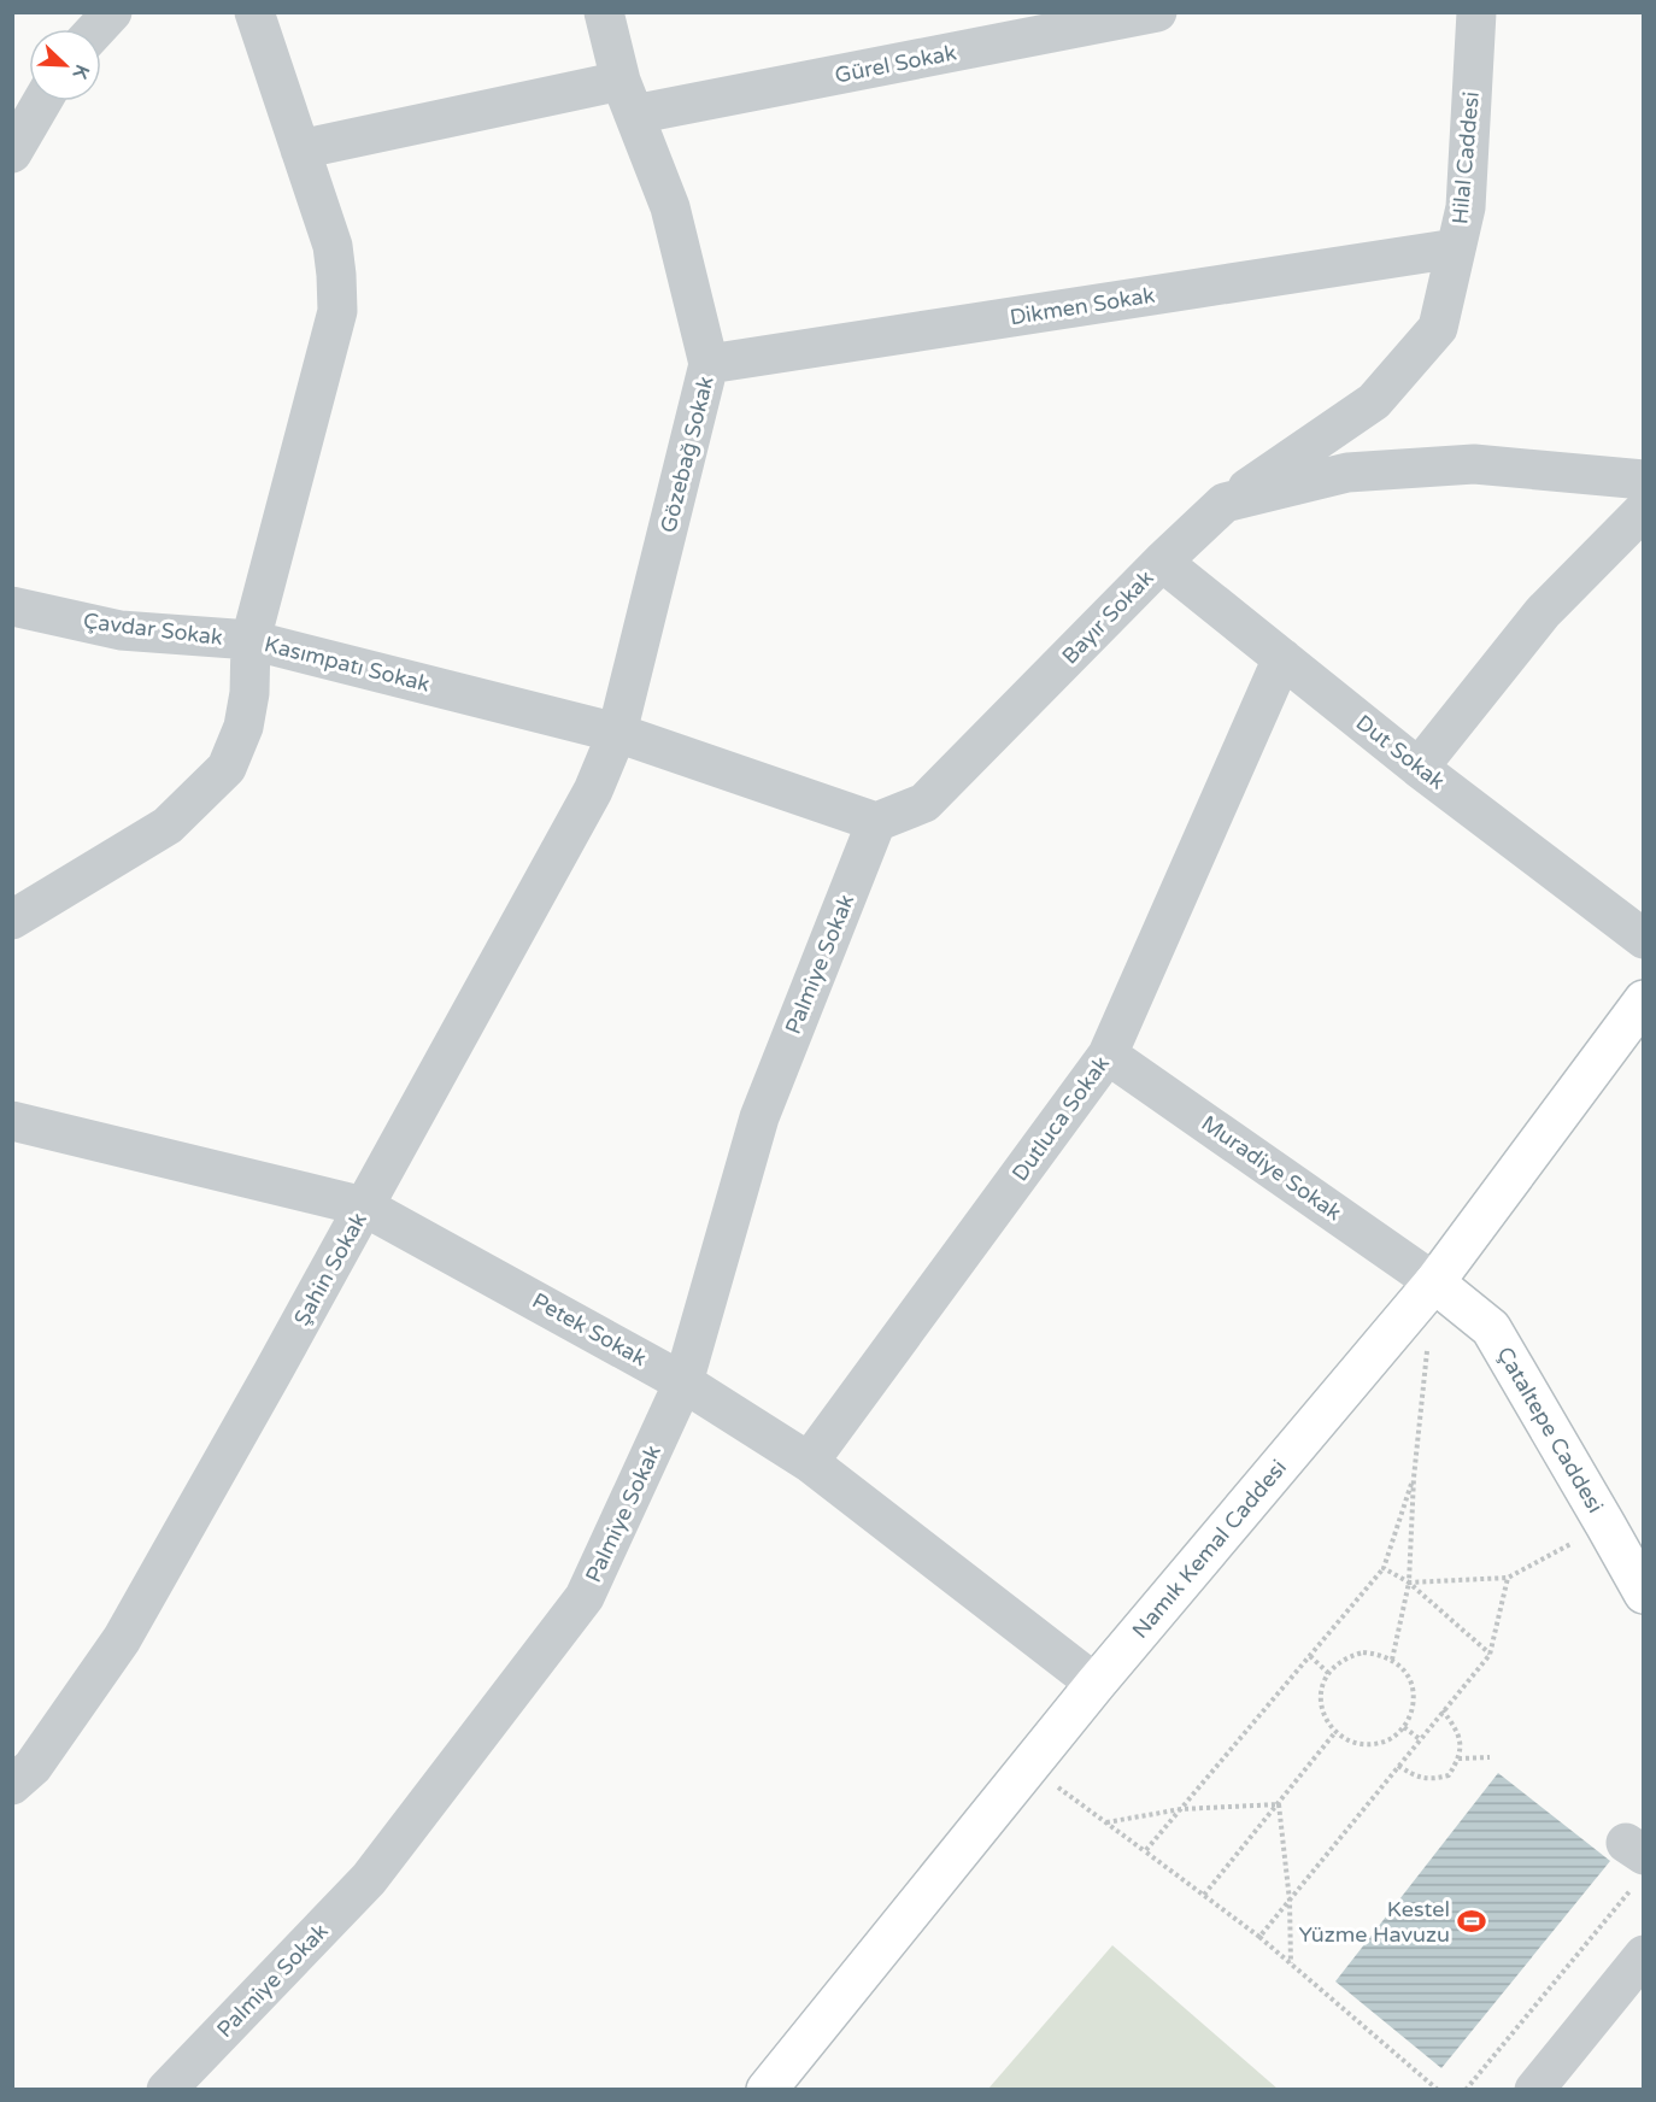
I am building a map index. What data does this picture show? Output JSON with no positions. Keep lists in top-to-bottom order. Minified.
{"streets":{"main road":["Çataltepe Caddesi","Namık Kemal Caddesi"],"street":["Gürel Sokak","Hilal Caddesi","Dikmen Sokak","Gözebağ Sokak","Bayır Sokak","Çavdar Sokak","Kasımpatı Sokak","Dut Sokak","Palmiye Sokak","Dutluca Sokak","Muradiye Sokak","Şahin Sokak","Petek Sokak"]},"crossings":[["Gürel Sokak","Gözebağ Sokak"],["Hilal Caddesi","Dikmen Sokak"],["Hilal Caddesi","Bayır Sokak"],["Dikmen Sokak","Gözebağ Sokak"],["Gözebağ Sokak","Kasımpatı Sokak"],["Gözebağ Sokak","Şahin Sokak"],["Bayır Sokak","Dut Sokak"],["Bayır Sokak","Palmiye Sokak"],["Çavdar Sokak","Kasımpatı Sokak"],["Kasımpatı Sokak","Şahin Sokak"],["Dut Sokak","Dutluca Sokak"],["Palmiye Sokak","Petek Sokak"],["Dutluca Sokak","Muradiye Sokak"],["Dutluca Sokak","Petek Sokak"],["Muradiye Sokak","Çataltepe Caddesi"],["Muradiye Sokak","Namık Kemal Caddesi"],["Şahin Sokak","Petek Sokak"],["Petek Sokak","Namık Kemal Caddesi"],["Çataltepe Caddesi","Namık Kemal Caddesi"]],"places":{"sports":["Kestel Yüzme Havuzu"]},"north":"bottom right"}
